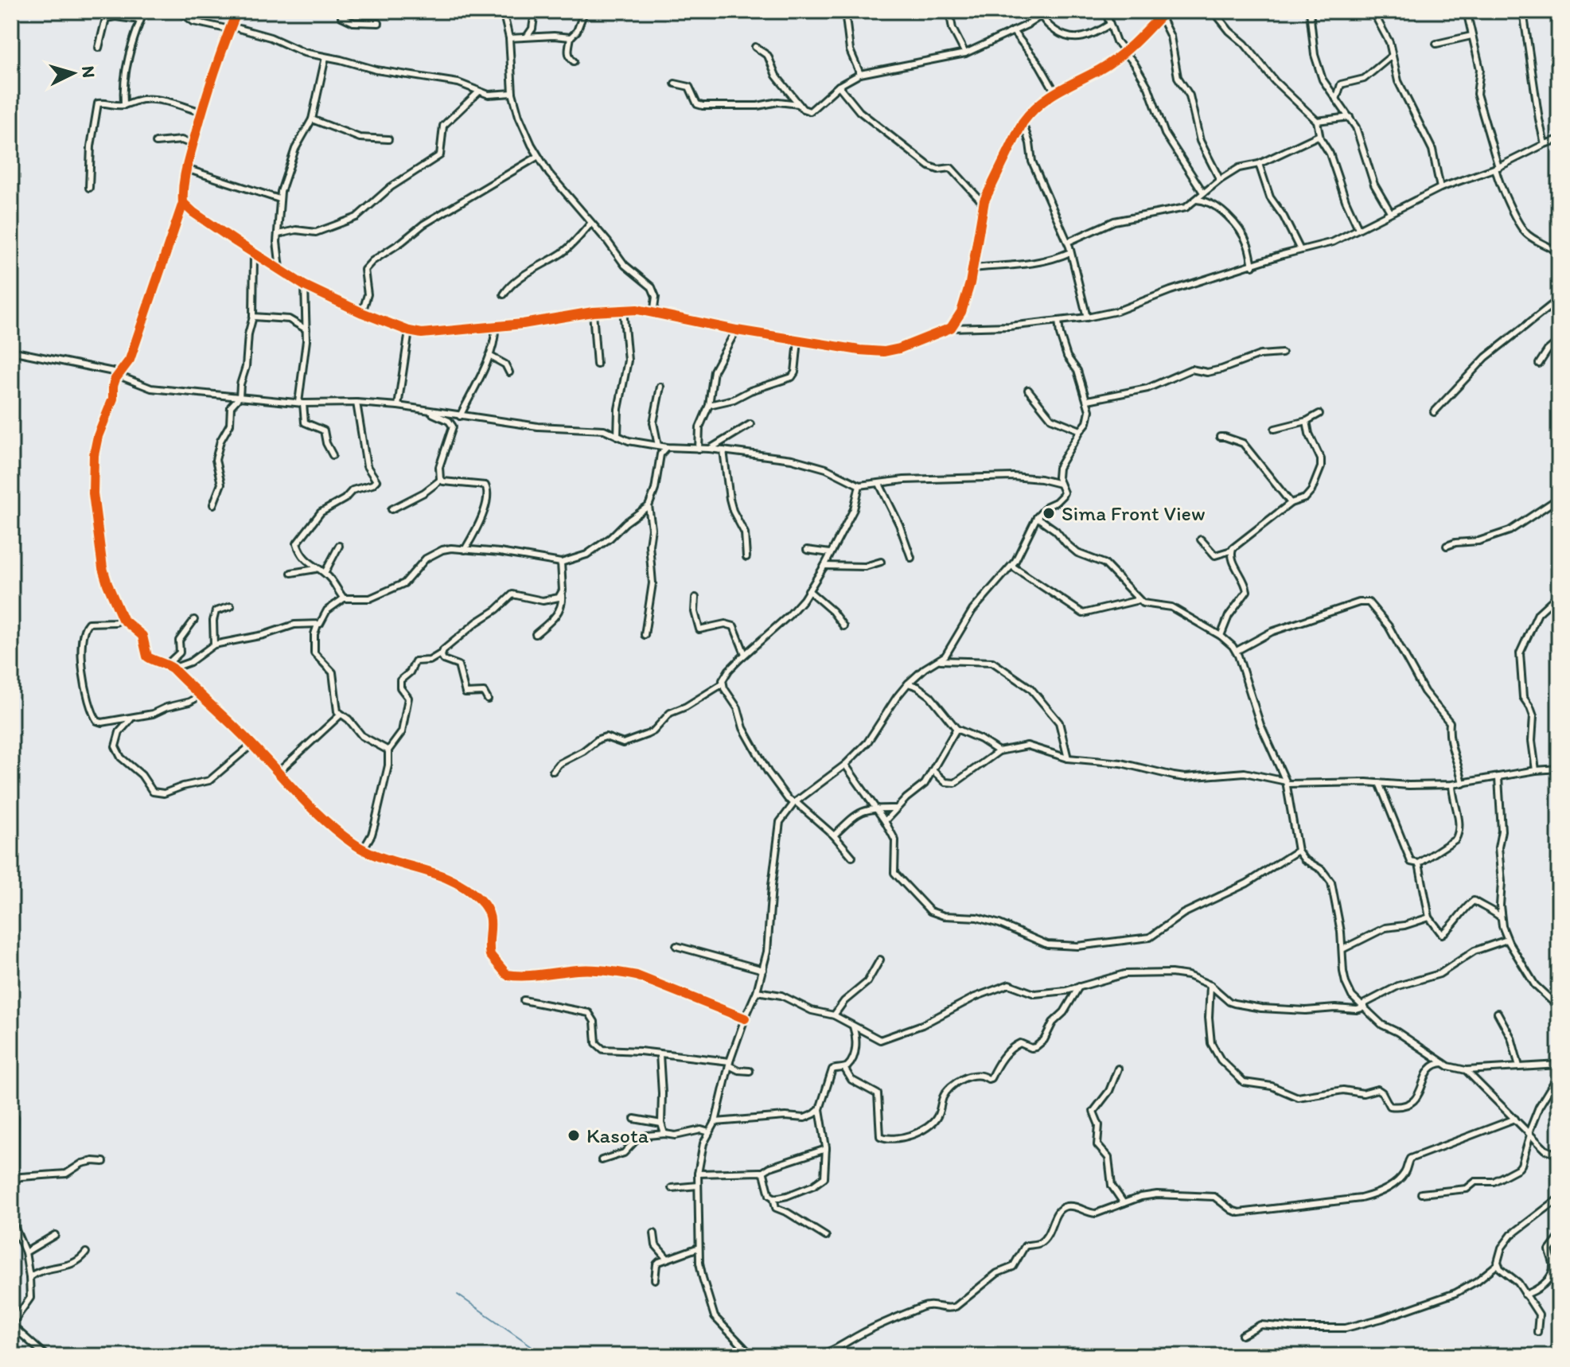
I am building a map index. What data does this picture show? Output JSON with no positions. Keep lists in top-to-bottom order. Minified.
{"places":["Sima Front View","Kasota"],"north":"right"}
